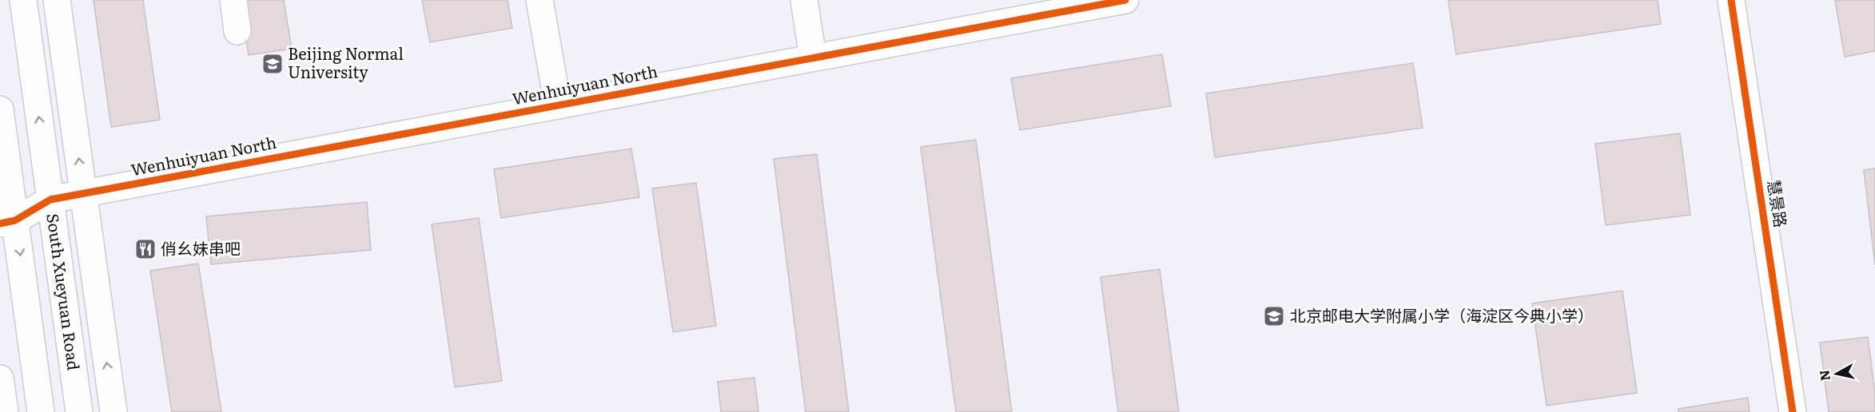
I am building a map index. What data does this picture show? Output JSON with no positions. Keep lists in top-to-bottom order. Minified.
{"streets":{"street":["Wenhuiyuan North","慧景路","South Xueyuan Road"]},"crossings":[["Wenhuiyuan North","South Xueyuan Road"]],"places":{"school or university":["Beijing Normal University","北京邮电大学附属小学（海淀区今典小学）"],"restaurant":["俏幺妹串吧"]},"north":"left"}
